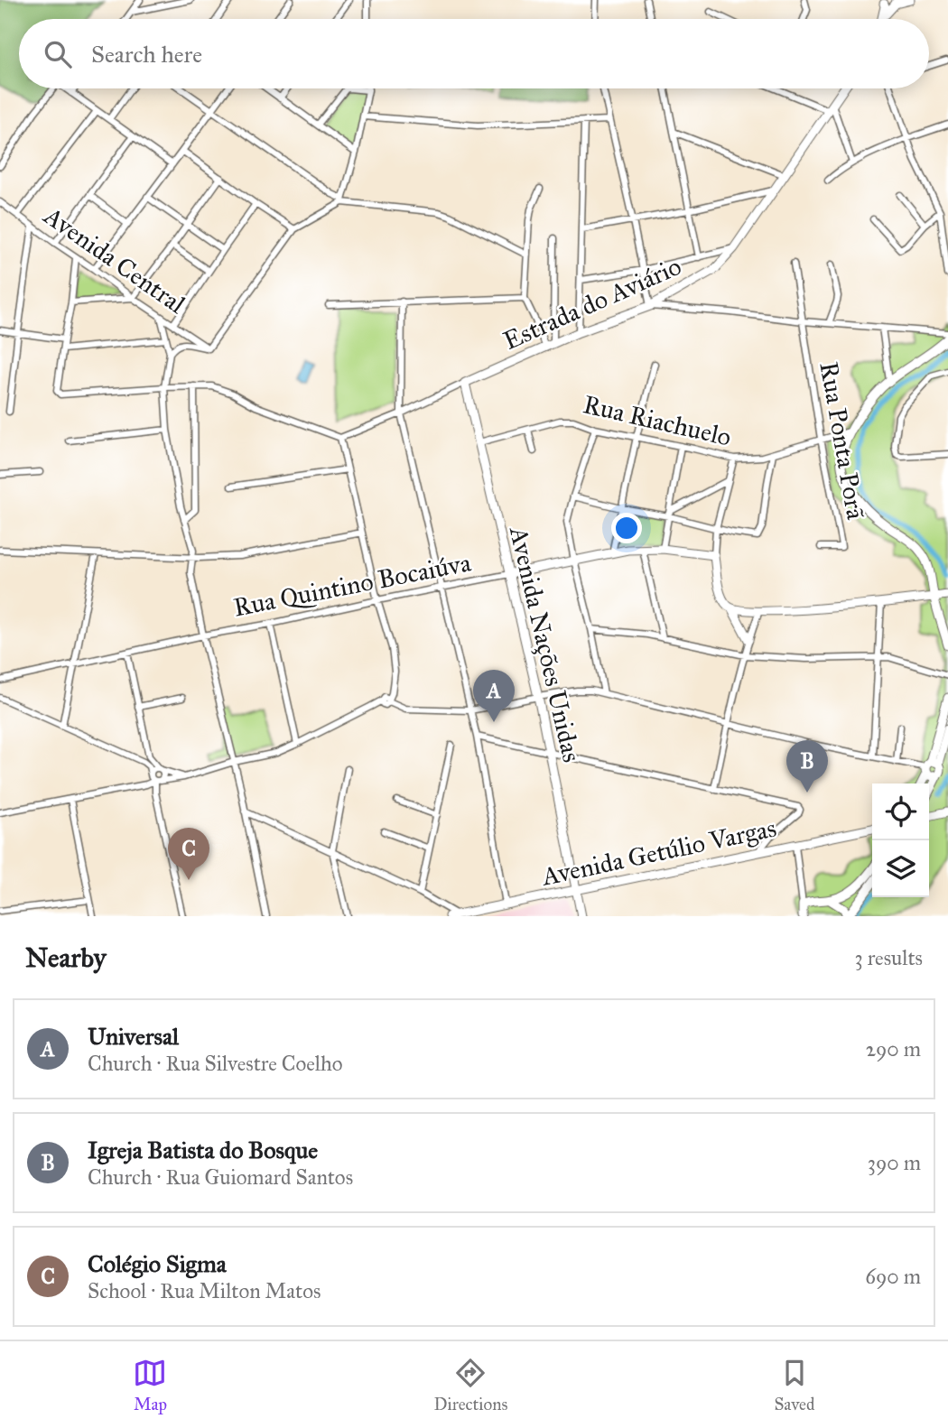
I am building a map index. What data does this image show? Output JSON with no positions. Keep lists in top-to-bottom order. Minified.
{"streets":{"street":["Avenida Central","Estrada do Aviário","Rua Riachuelo","Rua Ponta Porã","Rua Quintino Bocaiúva","Avenida Nações Unidas","Avenida Getúlio Vargas"]},"crossings":[["Estrada do Aviário","Avenida Nações Unidas"],["Rua Riachuelo","Rua Ponta Porã"],["Rua Riachuelo","Avenida Nações Unidas"],["Rua Quintino Bocaiúva","Avenida Nações Unidas"],["Avenida Nações Unidas","Avenida Getúlio Vargas"]],"page":{"search":"Search here","pins":["A","B","C"],"heading":["Nearby","3 results"],"list":[{"mark":"A","name":"Universal","note":"Church · Rua Silvestre Coelho","value":"290 m"},{"mark":"B","name":"Igreja Batista do Bosque","note":"Church · Rua Guiomard Santos","value":"390 m"},{"mark":"C","name":"Colégio Sigma","note":"School · Rua Milton Matos","value":"690 m"}],"nav":["Map","Directions","Saved"]}}
